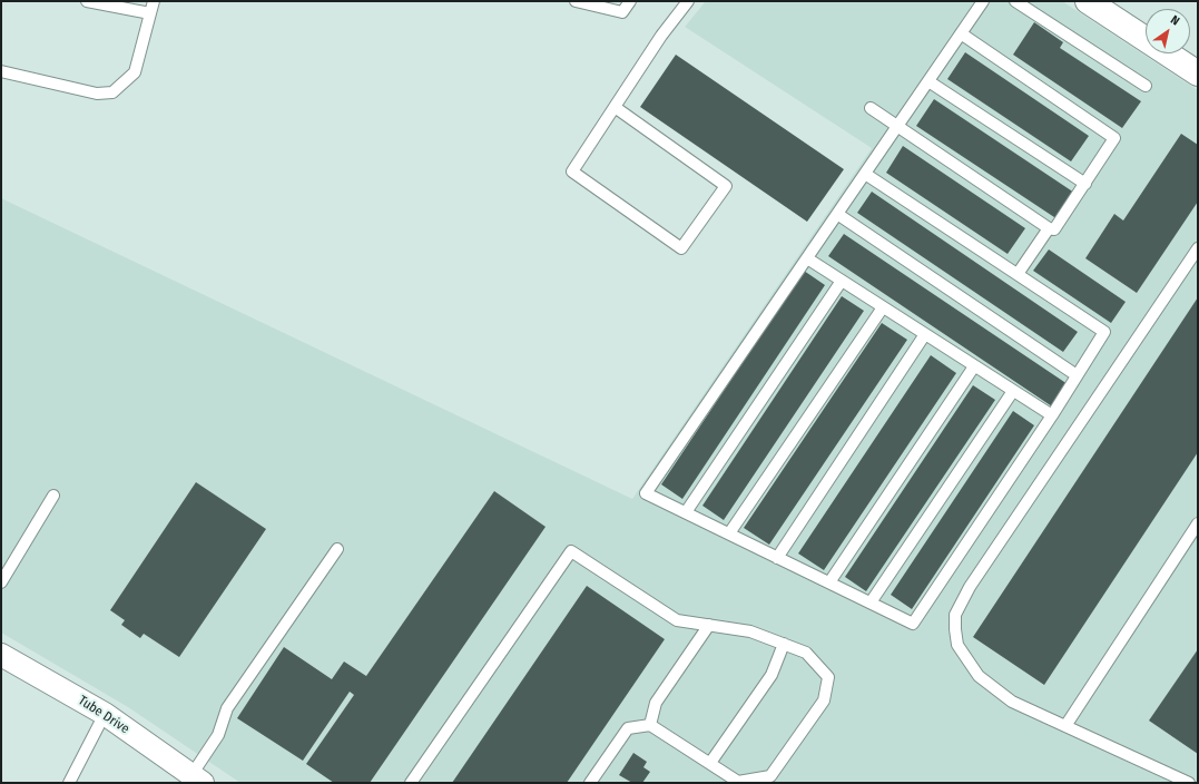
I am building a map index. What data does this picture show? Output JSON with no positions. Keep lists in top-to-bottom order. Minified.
{"streets":{"street":["Tube Drive"]},"north":"top right"}
